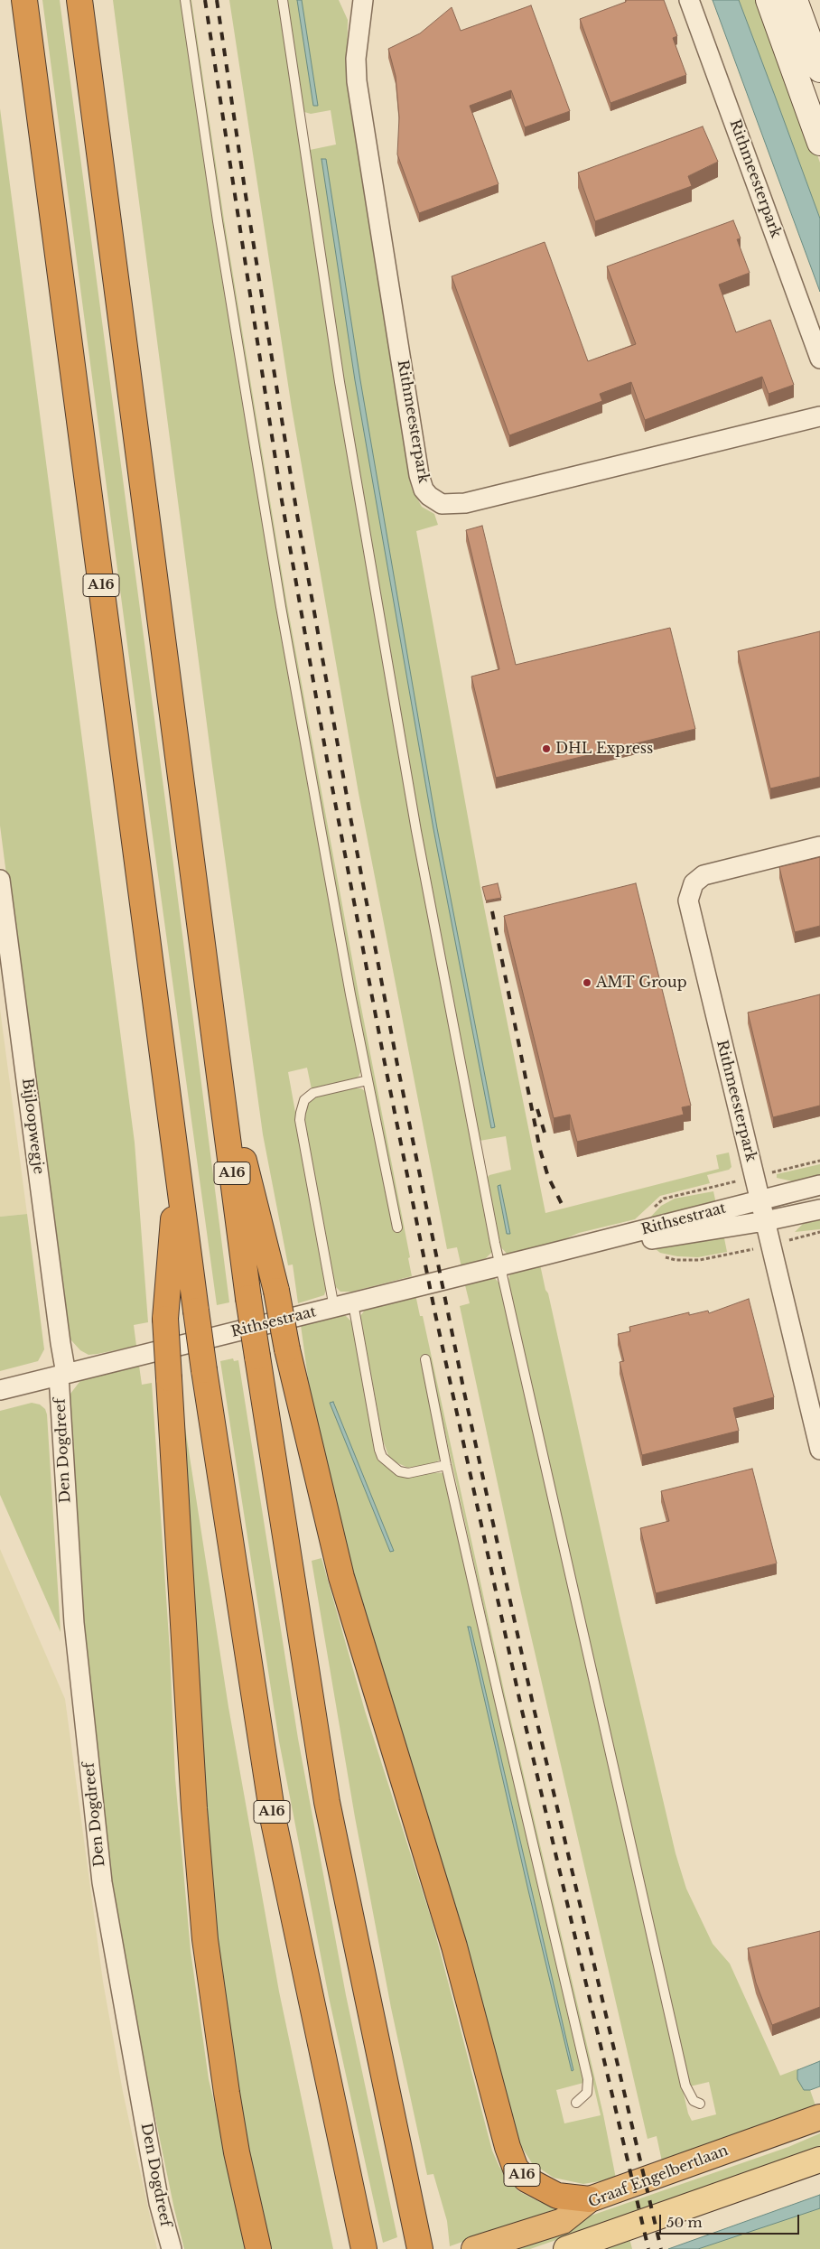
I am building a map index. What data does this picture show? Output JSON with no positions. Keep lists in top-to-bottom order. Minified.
{"streets":{"highway":["A16","Graaf Engelbertlaan"],"street":["Rithmeesterpark","Bijloopwegje","Rithsestraat","Den Dogdreef"]},"crossings":[["Rithmeesterpark","Rithsestraat"],["A16","Graaf Engelbertlaan"],["Bijloopwegje","Rithsestraat"],["Bijloopwegje","Den Dogdreef"],["Rithsestraat","Den Dogdreef"]],"places":["DHL Express","AMT Group"],"scale_bar":"50 m"}
